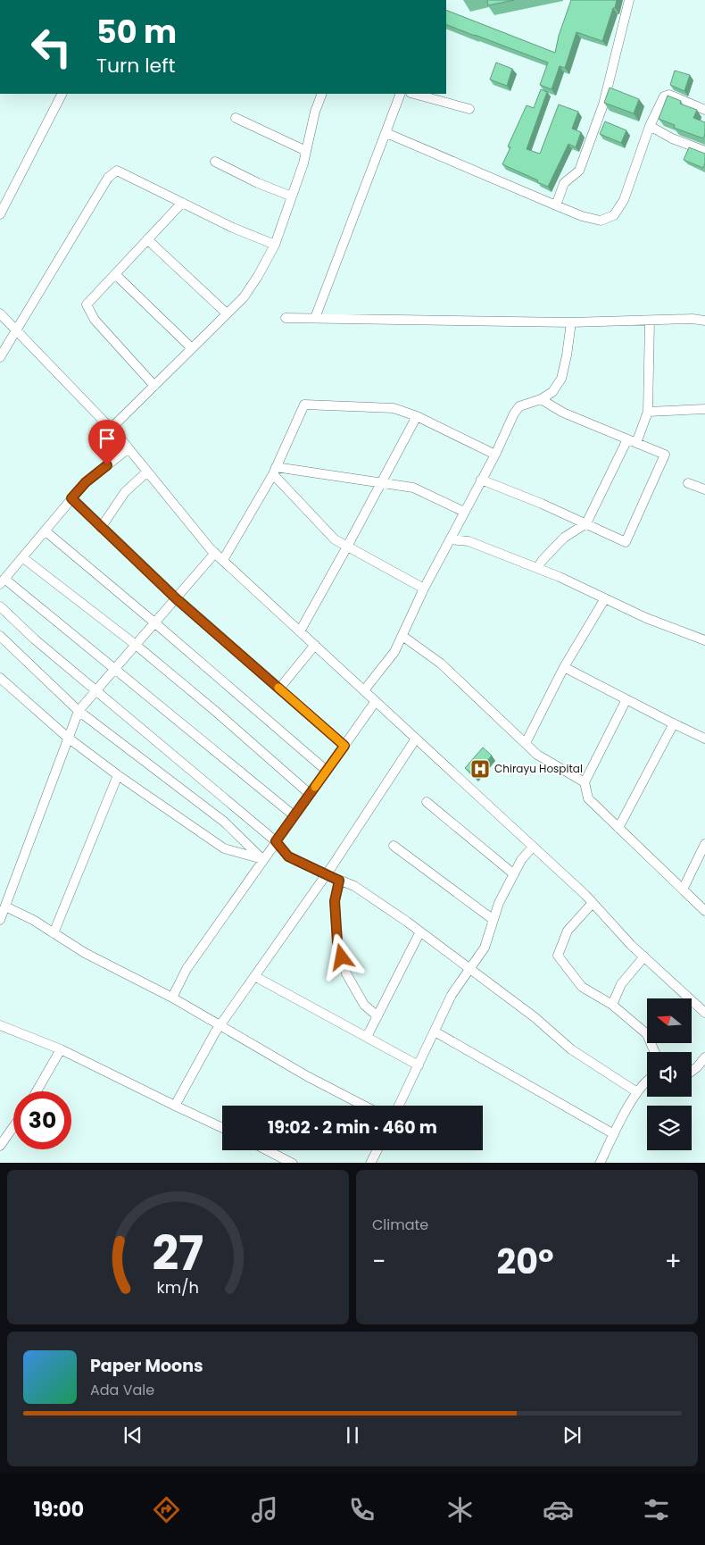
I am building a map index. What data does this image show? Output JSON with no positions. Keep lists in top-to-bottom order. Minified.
{"places":{"hospital":["Chirayu Hospital"]},"north":"left","page":{"turn":["50 m","Turn left"],"limit":"30","trip":"19:02 · 2 min · 460 m","tile":"Climate","heat":["−","20°","+"],"song":["Paper Moons","Ada Vale"],"tabs":"19:00","gauge":["27","km/h"]}}
